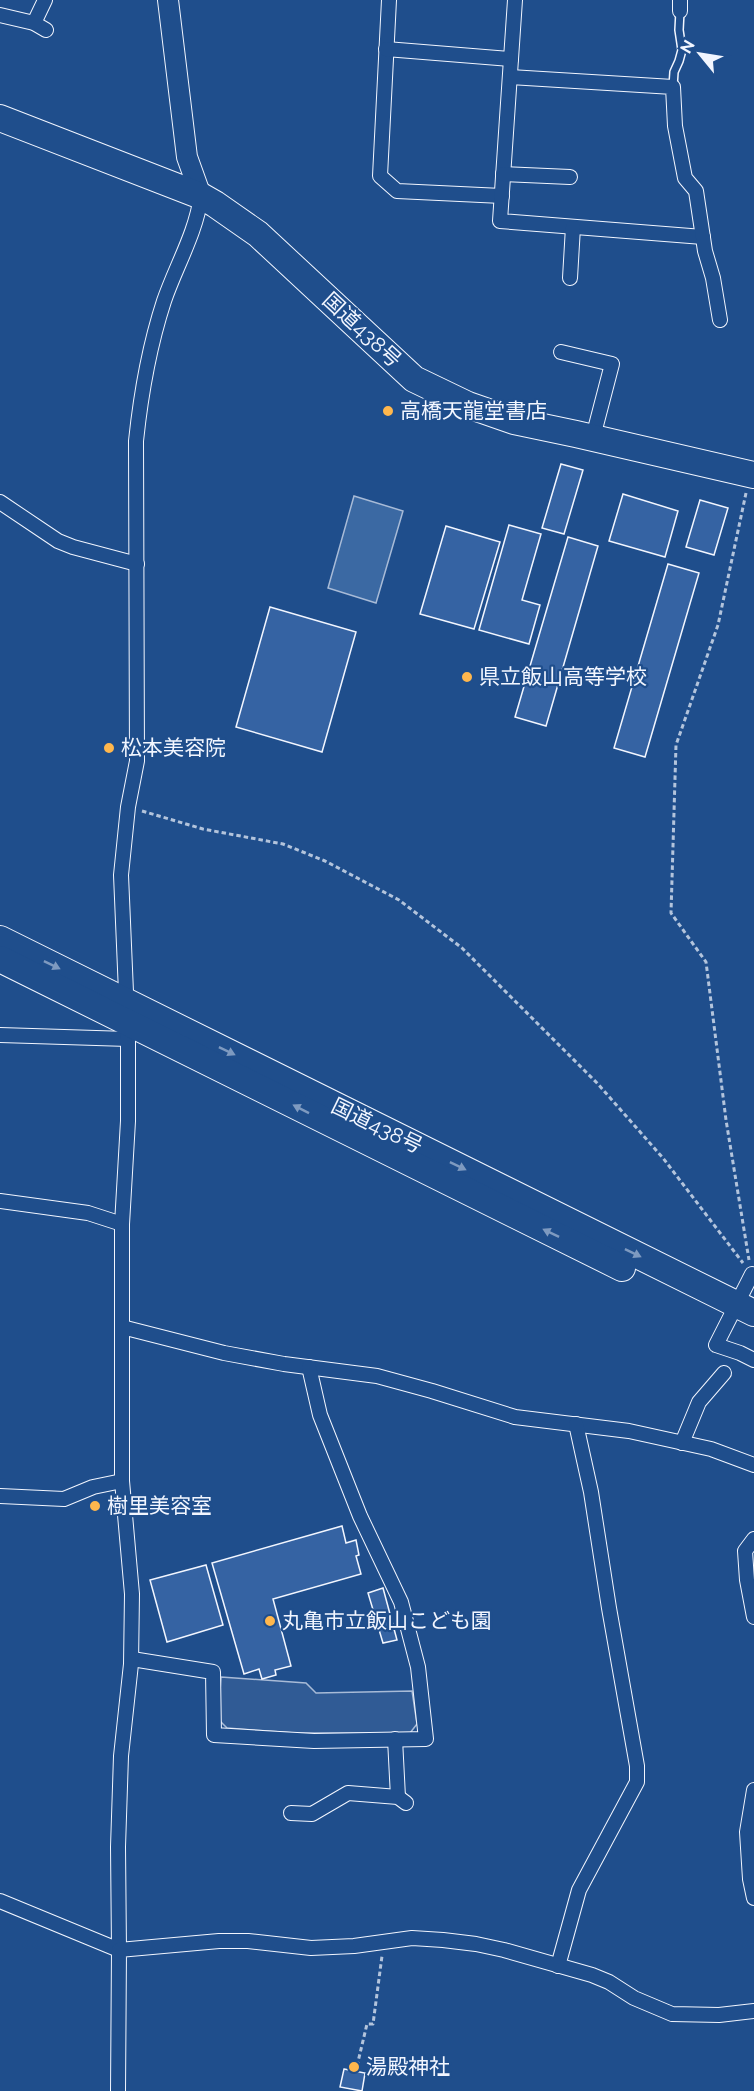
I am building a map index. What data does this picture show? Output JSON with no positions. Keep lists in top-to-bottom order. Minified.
{"streets":{"highway":["国道438号"]},"places":["高橋天龍堂書店","県立飯山高等学校","松本美容院","樹里美容室","丸亀市立飯山こども園","湯殿神社"],"north":"top left"}
